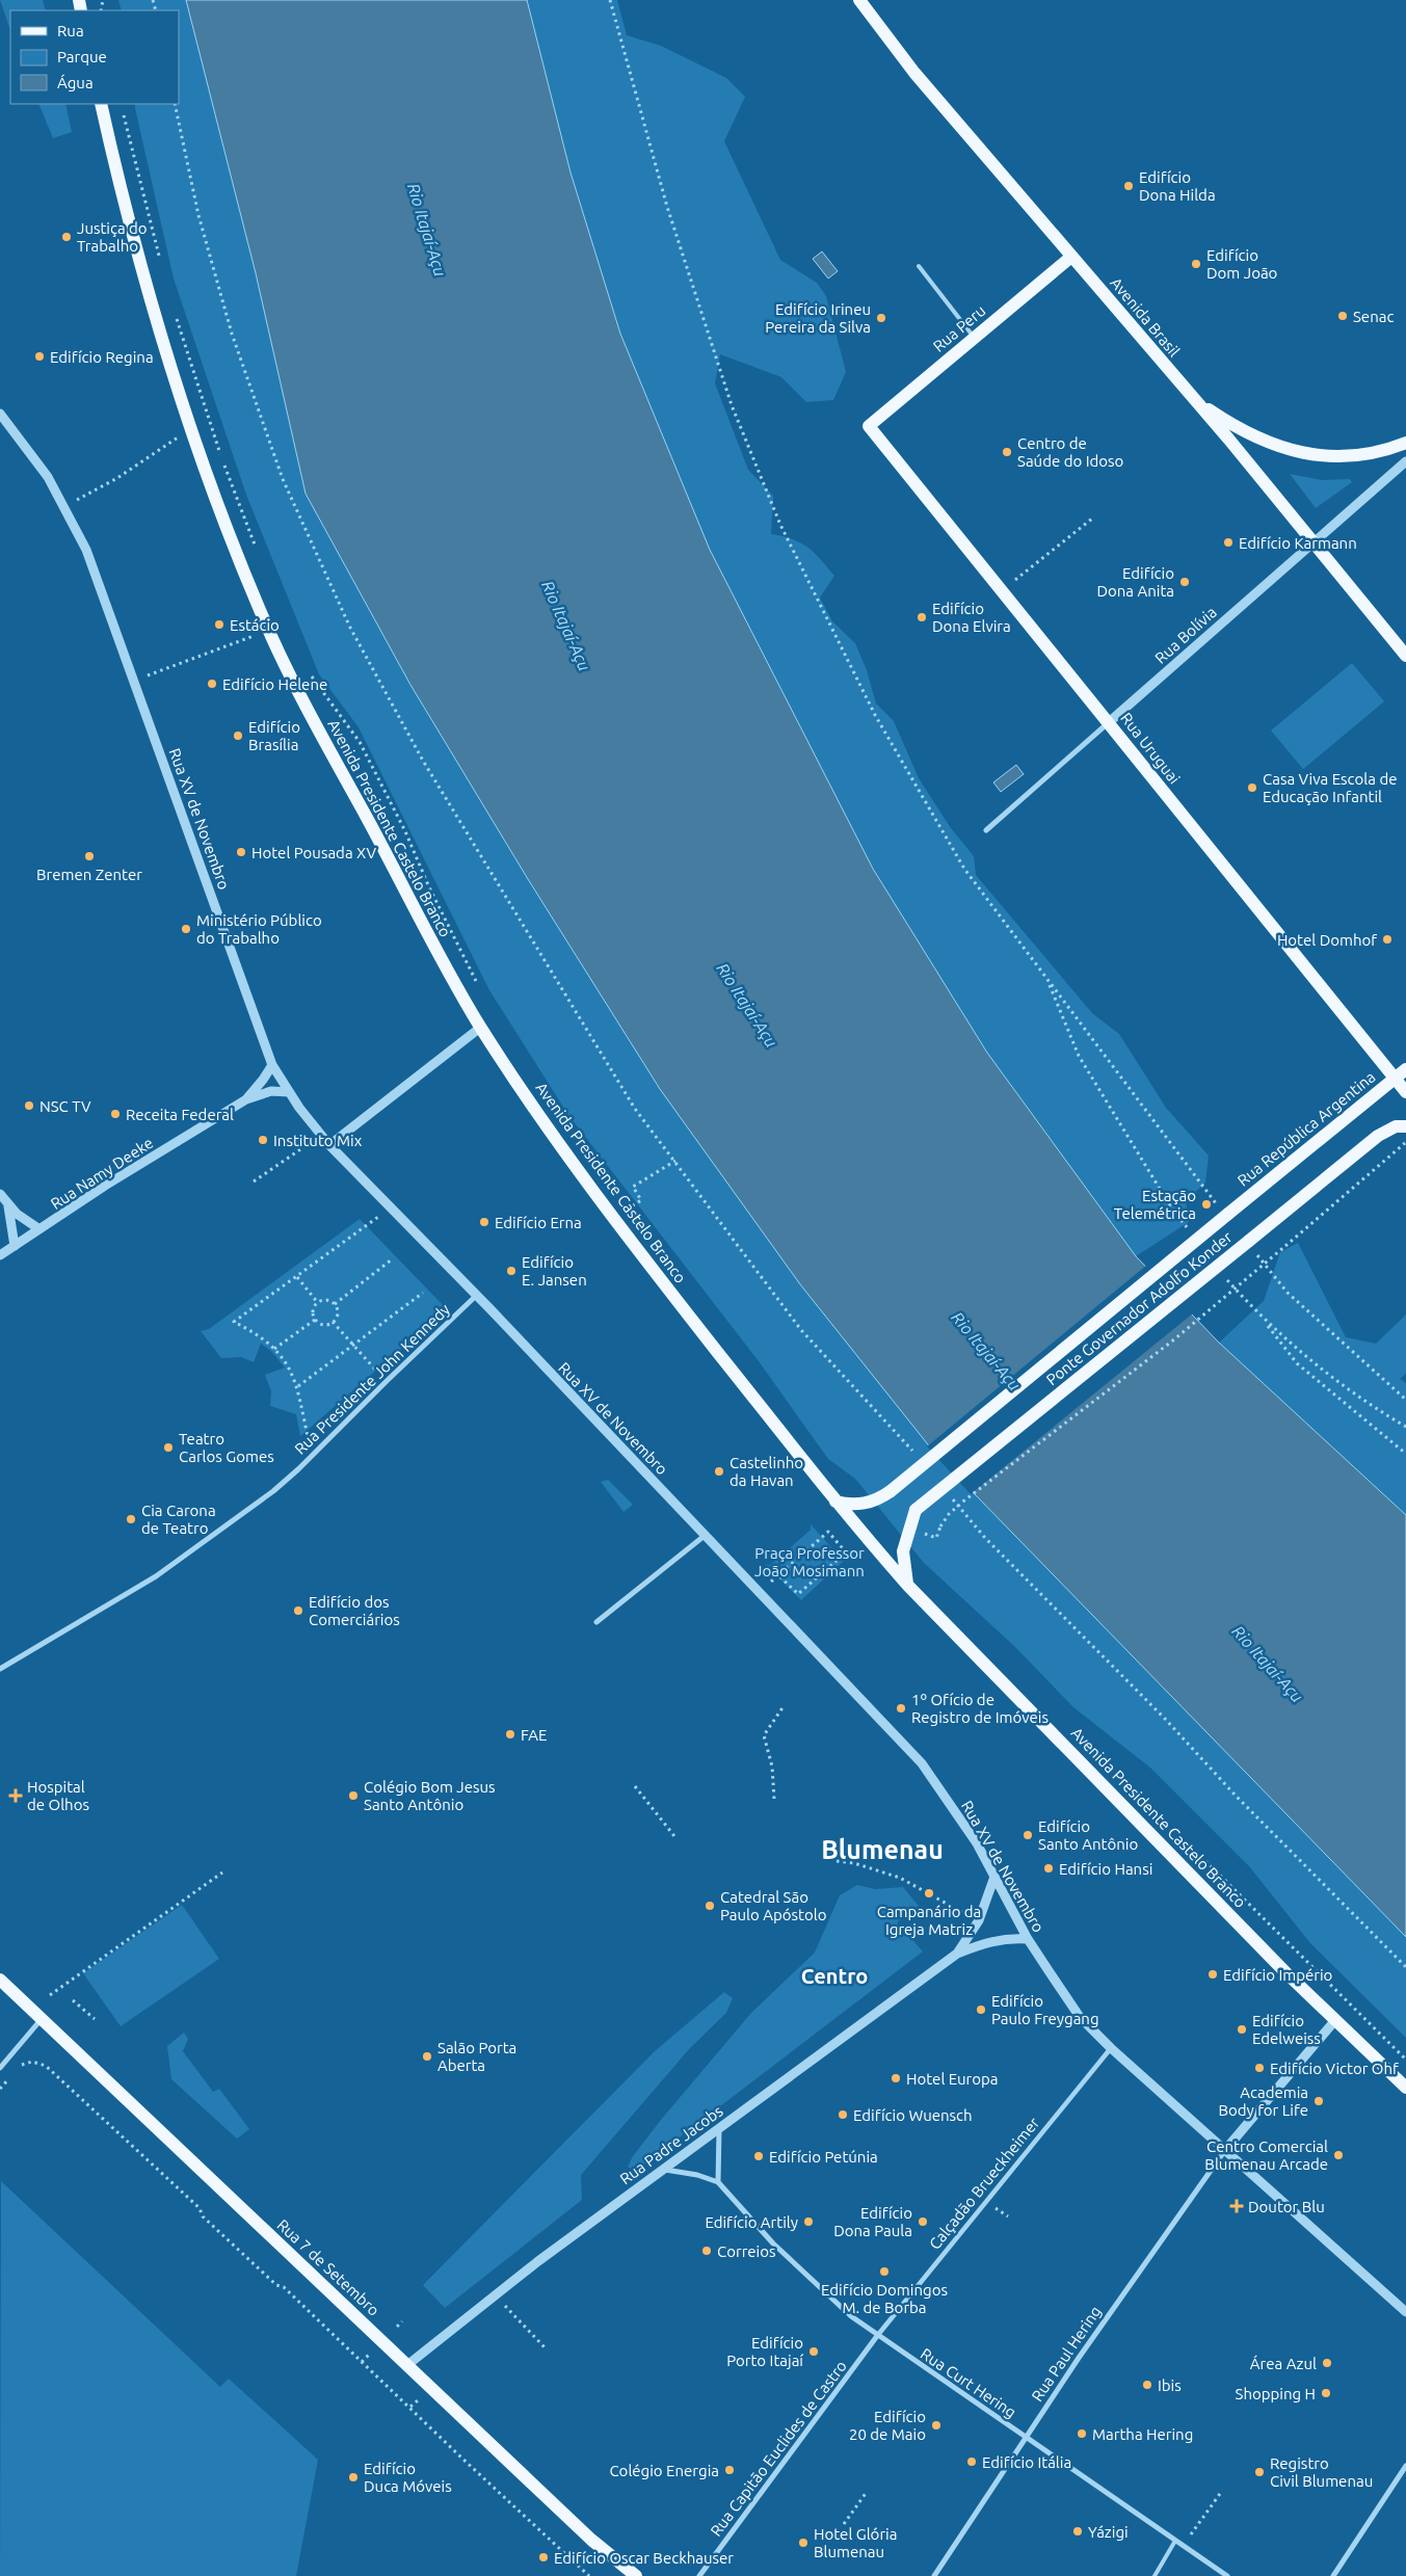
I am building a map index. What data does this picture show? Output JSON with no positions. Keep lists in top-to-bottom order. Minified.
{"streets":{"main road":["Avenida Brasil","Rua Peru","Rua Uruguai","Avenida Presidente Castelo Branco","Rua República Argentina","Ponte Governador Adolfo Konder","Rua 7 de Setembro"],"street":["Rua Bolívia","Rua XV de Novembro","Rua Namy Deeke","Rua Presidente John Kennedy","Rua Padre Jacobs","Calçadão Brueckheimer","Rua Paul Hering","Rua Curt Hering","Rua Capitão Euclides de Castro"]},"crossings":[["Avenida Brasil","Rua Peru"],["Avenida Brasil","Rua Bolívia"],["Rua Peru","Rua Uruguai"],["Rua Bolívia","Rua Uruguai"],["Rua Uruguai","Rua República Argentina"],["Rua XV de Novembro","Rua Namy Deeke"],["Rua XV de Novembro","Rua Presidente John Kennedy"],["Rua XV de Novembro","Rua Padre Jacobs"],["Rua XV de Novembro","Calçadão Brueckheimer"],["Rua XV de Novembro","Rua Paul Hering"],["Avenida Presidente Castelo Branco","Ponte Governador Adolfo Konder"],["Rua República Argentina","Ponte Governador Adolfo Konder"],["Rua Padre Jacobs","Rua 7 de Setembro"],["Calçadão Brueckheimer","Rua Curt Hering"],["Calçadão Brueckheimer","Rua Capitão Euclides de Castro"],["Rua Paul Hering","Rua Curt Hering"],["Rua Curt Hering","Rua Capitão Euclides de Castro"]],"districts":["Blumenau","Centro"],"water":["Rio Itajaí-Açu"],"parks":["Praça Professor João Mosimann"],"places":{"other":["Edifício Dona Hilda","Justiça do Trabalho","Edifício Dom João","Senac","Edifício Irineu Pereira da Silva","Edifício Regina","Centro de Saúde do Idoso","Edifício Karmann","Edifício Dona Anita","Edifício Dona Elvira","Estácio","Edifício Helene","Edifício Brasília","Casa Viva Escola de Educação Infantil","Hotel Pousada XV","Bremen Zenter","Ministério Público do Trabalho","Hotel Domhof","NSC TV","Receita Federal","Instituto Mix","Estação Telemétrica","Edifício Erna","Edifício E. Jansen","Teatro Carlos Gomes","Castelinho da Havan","Cia Carona de Teatro","Edifício dos Comerciários","1º Ofício de Registro de Imóveis","FAE","Colégio Bom Jesus Santo Antônio","Edifício Santo Antônio","Edifício Hansi","Campanário da Igreja Matriz","Catedral São Paulo Apóstolo","Edifício Império","Edifício Paulo Freygang","Edifício Edelweiss","Salão Porta Aberta","Edifício Victor Ohf","Hotel Europa","Academia Body for Life","Edifício Wuensch","Centro Comercial Blumenau Arcade","Edifício Petúnia","Edifício Artily","Edifício Dona Paula","Correios","Edifício Domingos M. de Borba","Edifício Porto Itajaí","Área Azul","Ibis","Shopping H","Edifício 20 de Maio","Martha Hering","Edifício Itália","Colégio Energia","Registro Civil Blumenau","Edifício Duca Móveis","Yázigi","Hotel Glória Blumenau","Edifício Oscar Beckhauser"],"health":["Hospital de Olhos","Doutor Blu"]},"legend":["Rua","Parque","Água"]}
